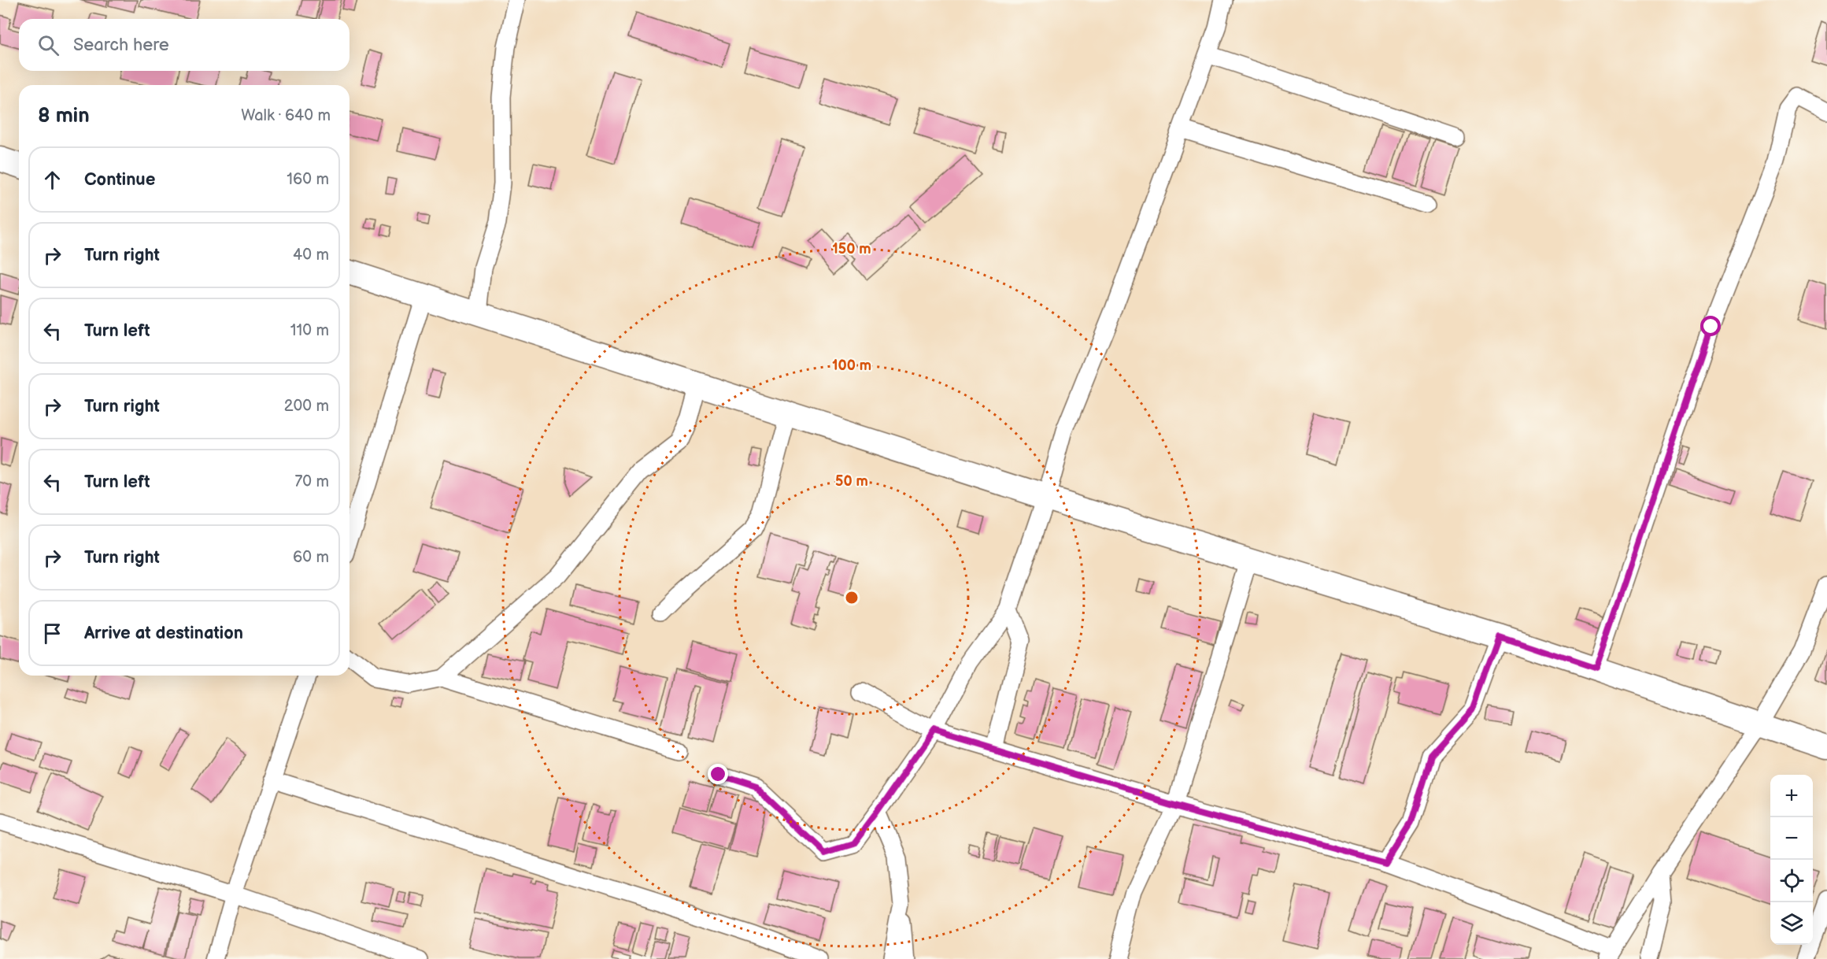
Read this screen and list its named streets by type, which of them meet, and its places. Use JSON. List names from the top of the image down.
{
  "page": {
    "search": "Search here",
    "heading": ["8 min", "Walk · 640 m"],
    "list": [
      ["Continue", "160 m"],
      ["Turn right", "40 m"],
      ["Turn left", "110 m"],
      ["Turn right", "200 m"],
      ["Turn left", "70 m"],
      ["Turn right", "60 m"],
      "Arrive at destination"
    ],
    "map_buttons": ["+", "−"]
  },
  "rings": ["150 m", "100 m", "50 m"]
}
